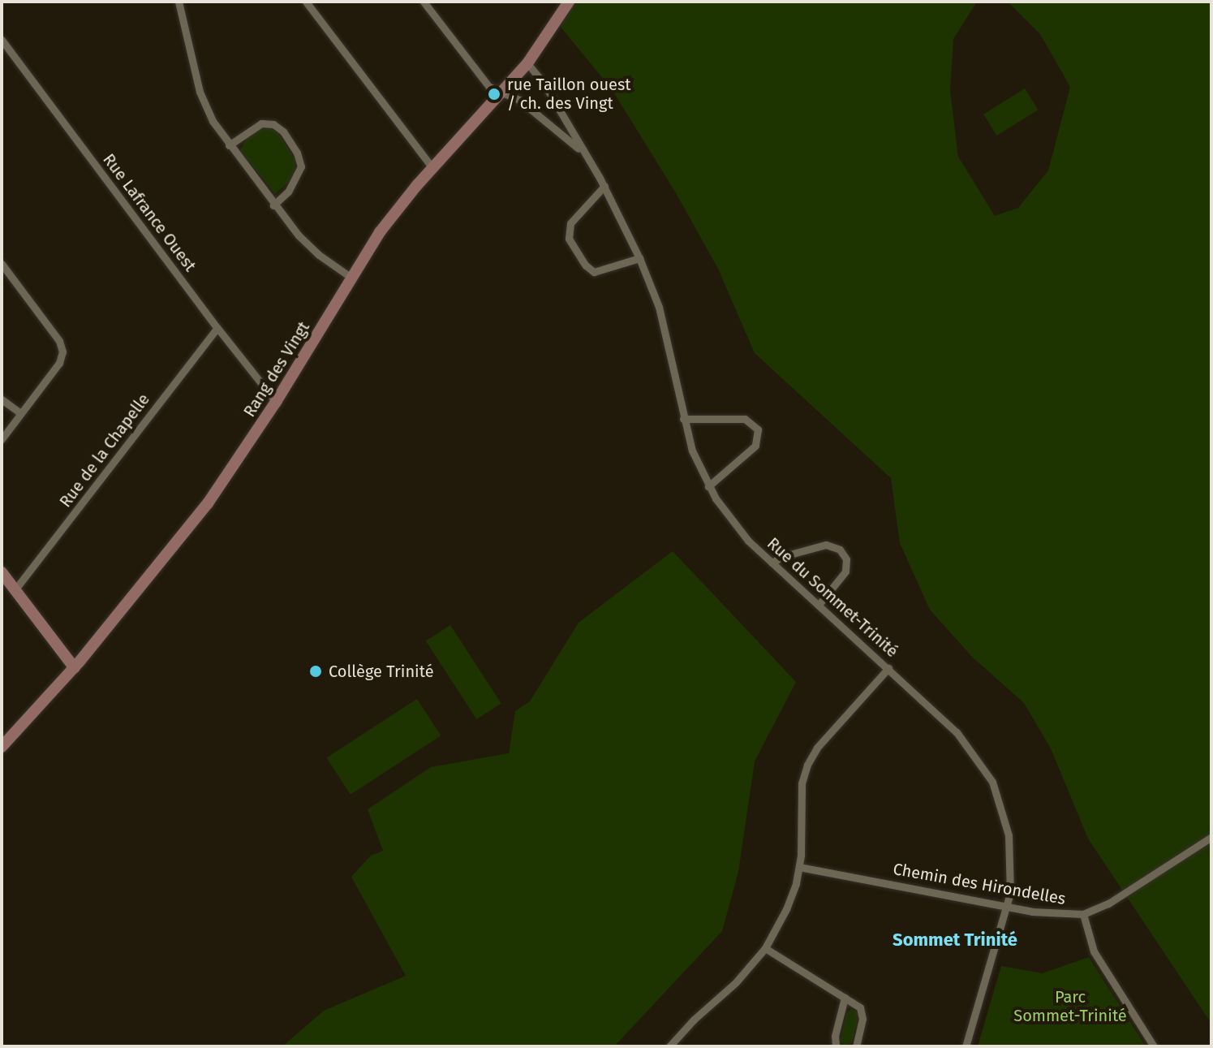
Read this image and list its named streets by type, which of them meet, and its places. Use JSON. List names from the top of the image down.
{
  "streets": {
    "street": [
      "Rue Lafrance Ouest",
      "Rang des Vingt",
      "Rue de la Chapelle",
      "Rue du Sommet-Trinité",
      "Chemin des Hirondelles"
    ]
  },
  "crossings": [
    ["Rue Lafrance Ouest", "Rang des Vingt"],
    ["Rue Lafrance Ouest", "Rue de la Chapelle"],
    ["Rang des Vingt", "Rue du Sommet-Trinité"],
    ["Rue du Sommet-Trinité", "Chemin des Hirondelles"]
  ],
  "districts": ["Sommet Trinité"],
  "parks": ["Parc Sommet-Trinité"],
  "places": ["rue Taillon ouest / ch. des Vingt", "Collège Trinité"]
}
